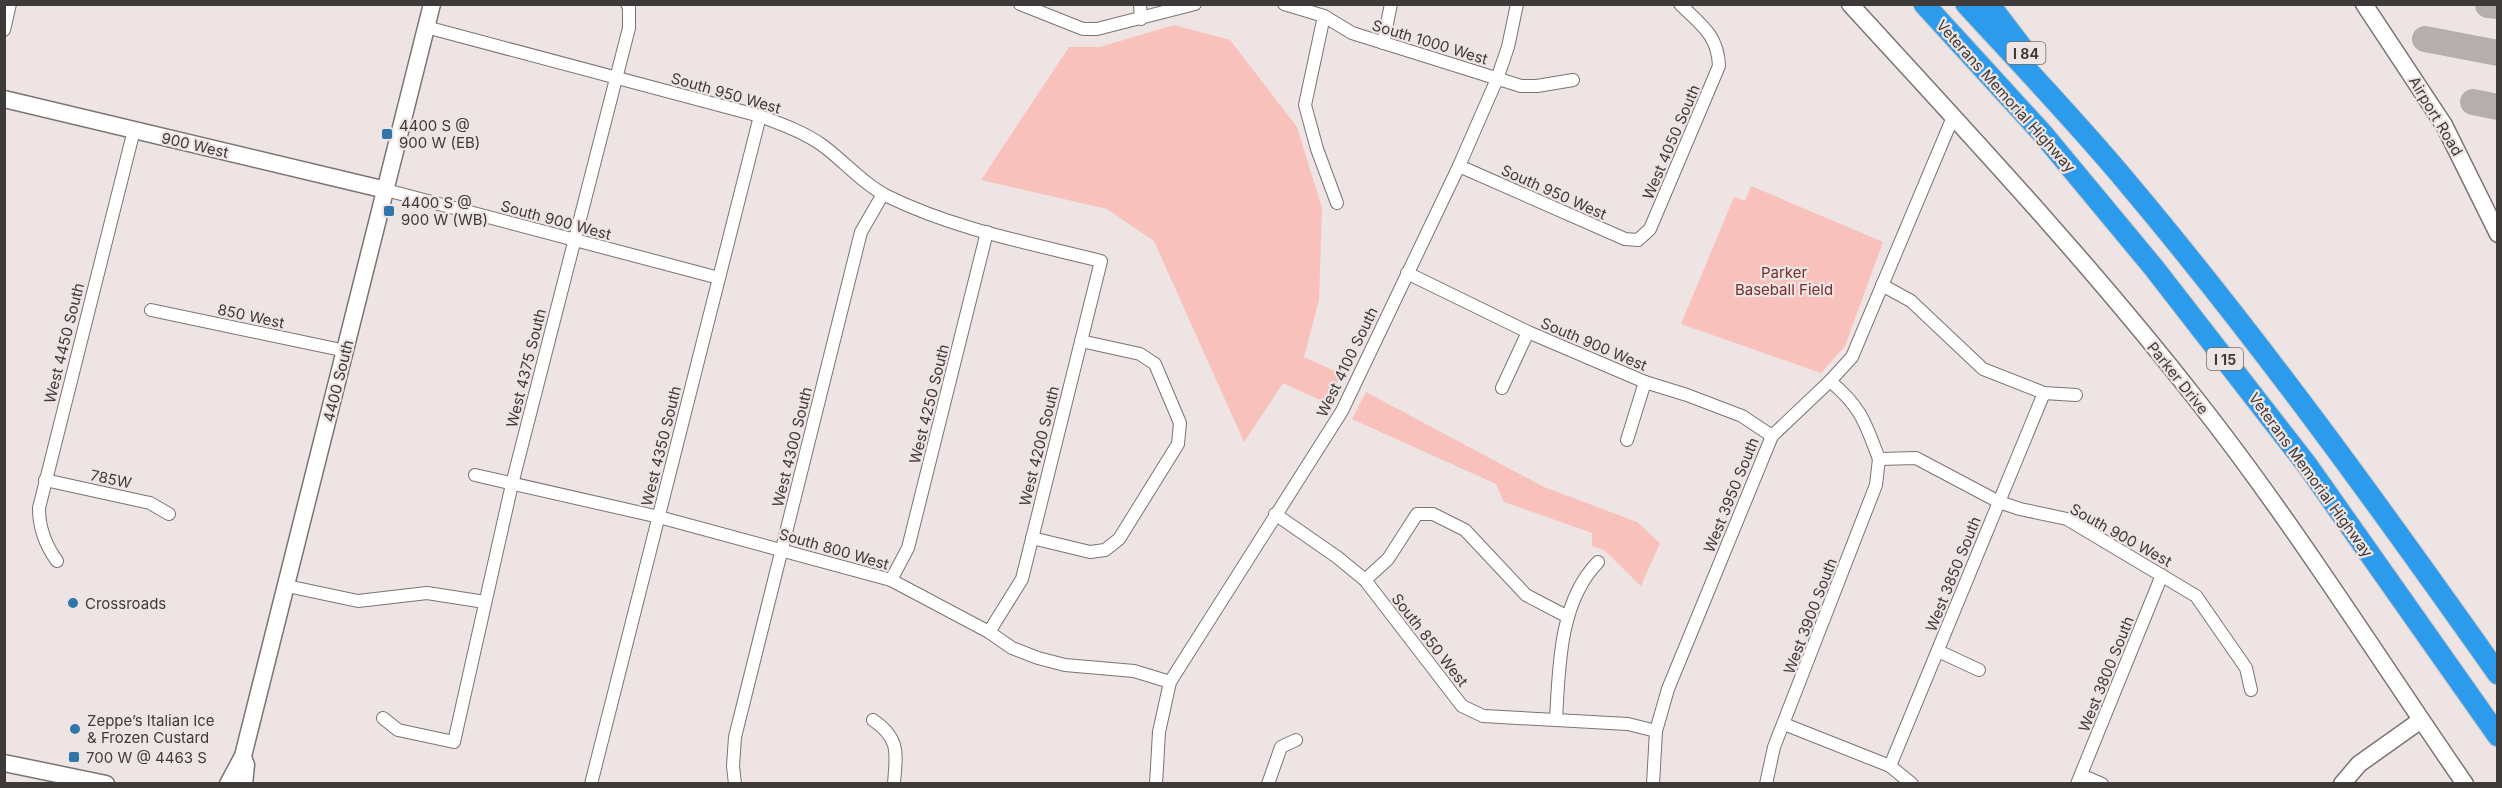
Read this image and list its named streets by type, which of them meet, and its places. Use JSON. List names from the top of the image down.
{
  "streets": {
    "highway": ["I 84", "Veterans Memorial Highway", "I 15"],
    "street": [
      "South 1000 West",
      "South 950 West",
      "Airport Road",
      "West 4050 South",
      "900 West",
      "South 900 West",
      "850 West",
      "West 4450 South",
      "West 4100 South",
      "West 4375 South",
      "Parker Drive",
      "4400 South",
      "West 4250 South",
      "West 4350 South",
      "West 4200 South",
      "West 4300 South",
      "785W",
      "West 3950 South",
      "South 800 West",
      "West 3850 South",
      "West 3900 South",
      "South 850 West",
      "West 3800 South"
    ]
  },
  "crossings": [
    ["South 1000 West", "West 4100 South"],
    ["I 84", "Veterans Memorial Highway"],
    ["South 950 West", "West 4050 South"],
    ["South 950 West", "West 4100 South"],
    ["South 950 West", "West 4375 South"],
    ["South 950 West", "4400 South"],
    ["South 950 West", "West 4250 South"],
    ["South 950 West", "West 4350 South"],
    ["South 950 West", "West 4200 South"],
    ["South 950 West", "West 4300 South"],
    ["900 West", "South 900 West"],
    ["900 West", "West 4450 South"],
    ["900 West", "4400 South"],
    ["South 900 West", "West 4100 South"],
    ["South 900 West", "West 4375 South"],
    ["South 900 West", "4400 South"],
    ["South 900 West", "West 4350 South"],
    ["South 900 West", "West 3950 South"],
    ["South 900 West", "West 3850 South"],
    ["South 900 West", "West 3900 South"],
    ["South 900 West", "West 3800 South"],
    ["850 West", "4400 South"],
    ["West 4450 South", "785W"],
    ["West 4100 South", "South 800 West"],
    ["West 4100 South", "South 850 West"],
    ["West 4375 South", "South 800 West"],
    ["Parker Drive", "West 3950 South"],
    ["West 4250 South", "South 800 West"],
    ["West 4350 South", "South 800 West"],
    ["West 4200 South", "South 800 West"],
    ["West 4300 South", "South 800 West"],
    ["West 3950 South", "South 850 West"]
  ],
  "parks": ["Parker Baseball Field"],
  "places": {
    "transit": ["4400 S @ 900 W (EB)", "4400 S @ 900 W (WB)", "700 W @ 4463 S"],
    "other": ["Crossroads", "Zeppe’s Italian Ice & Frozen Custard"]
  }
}
